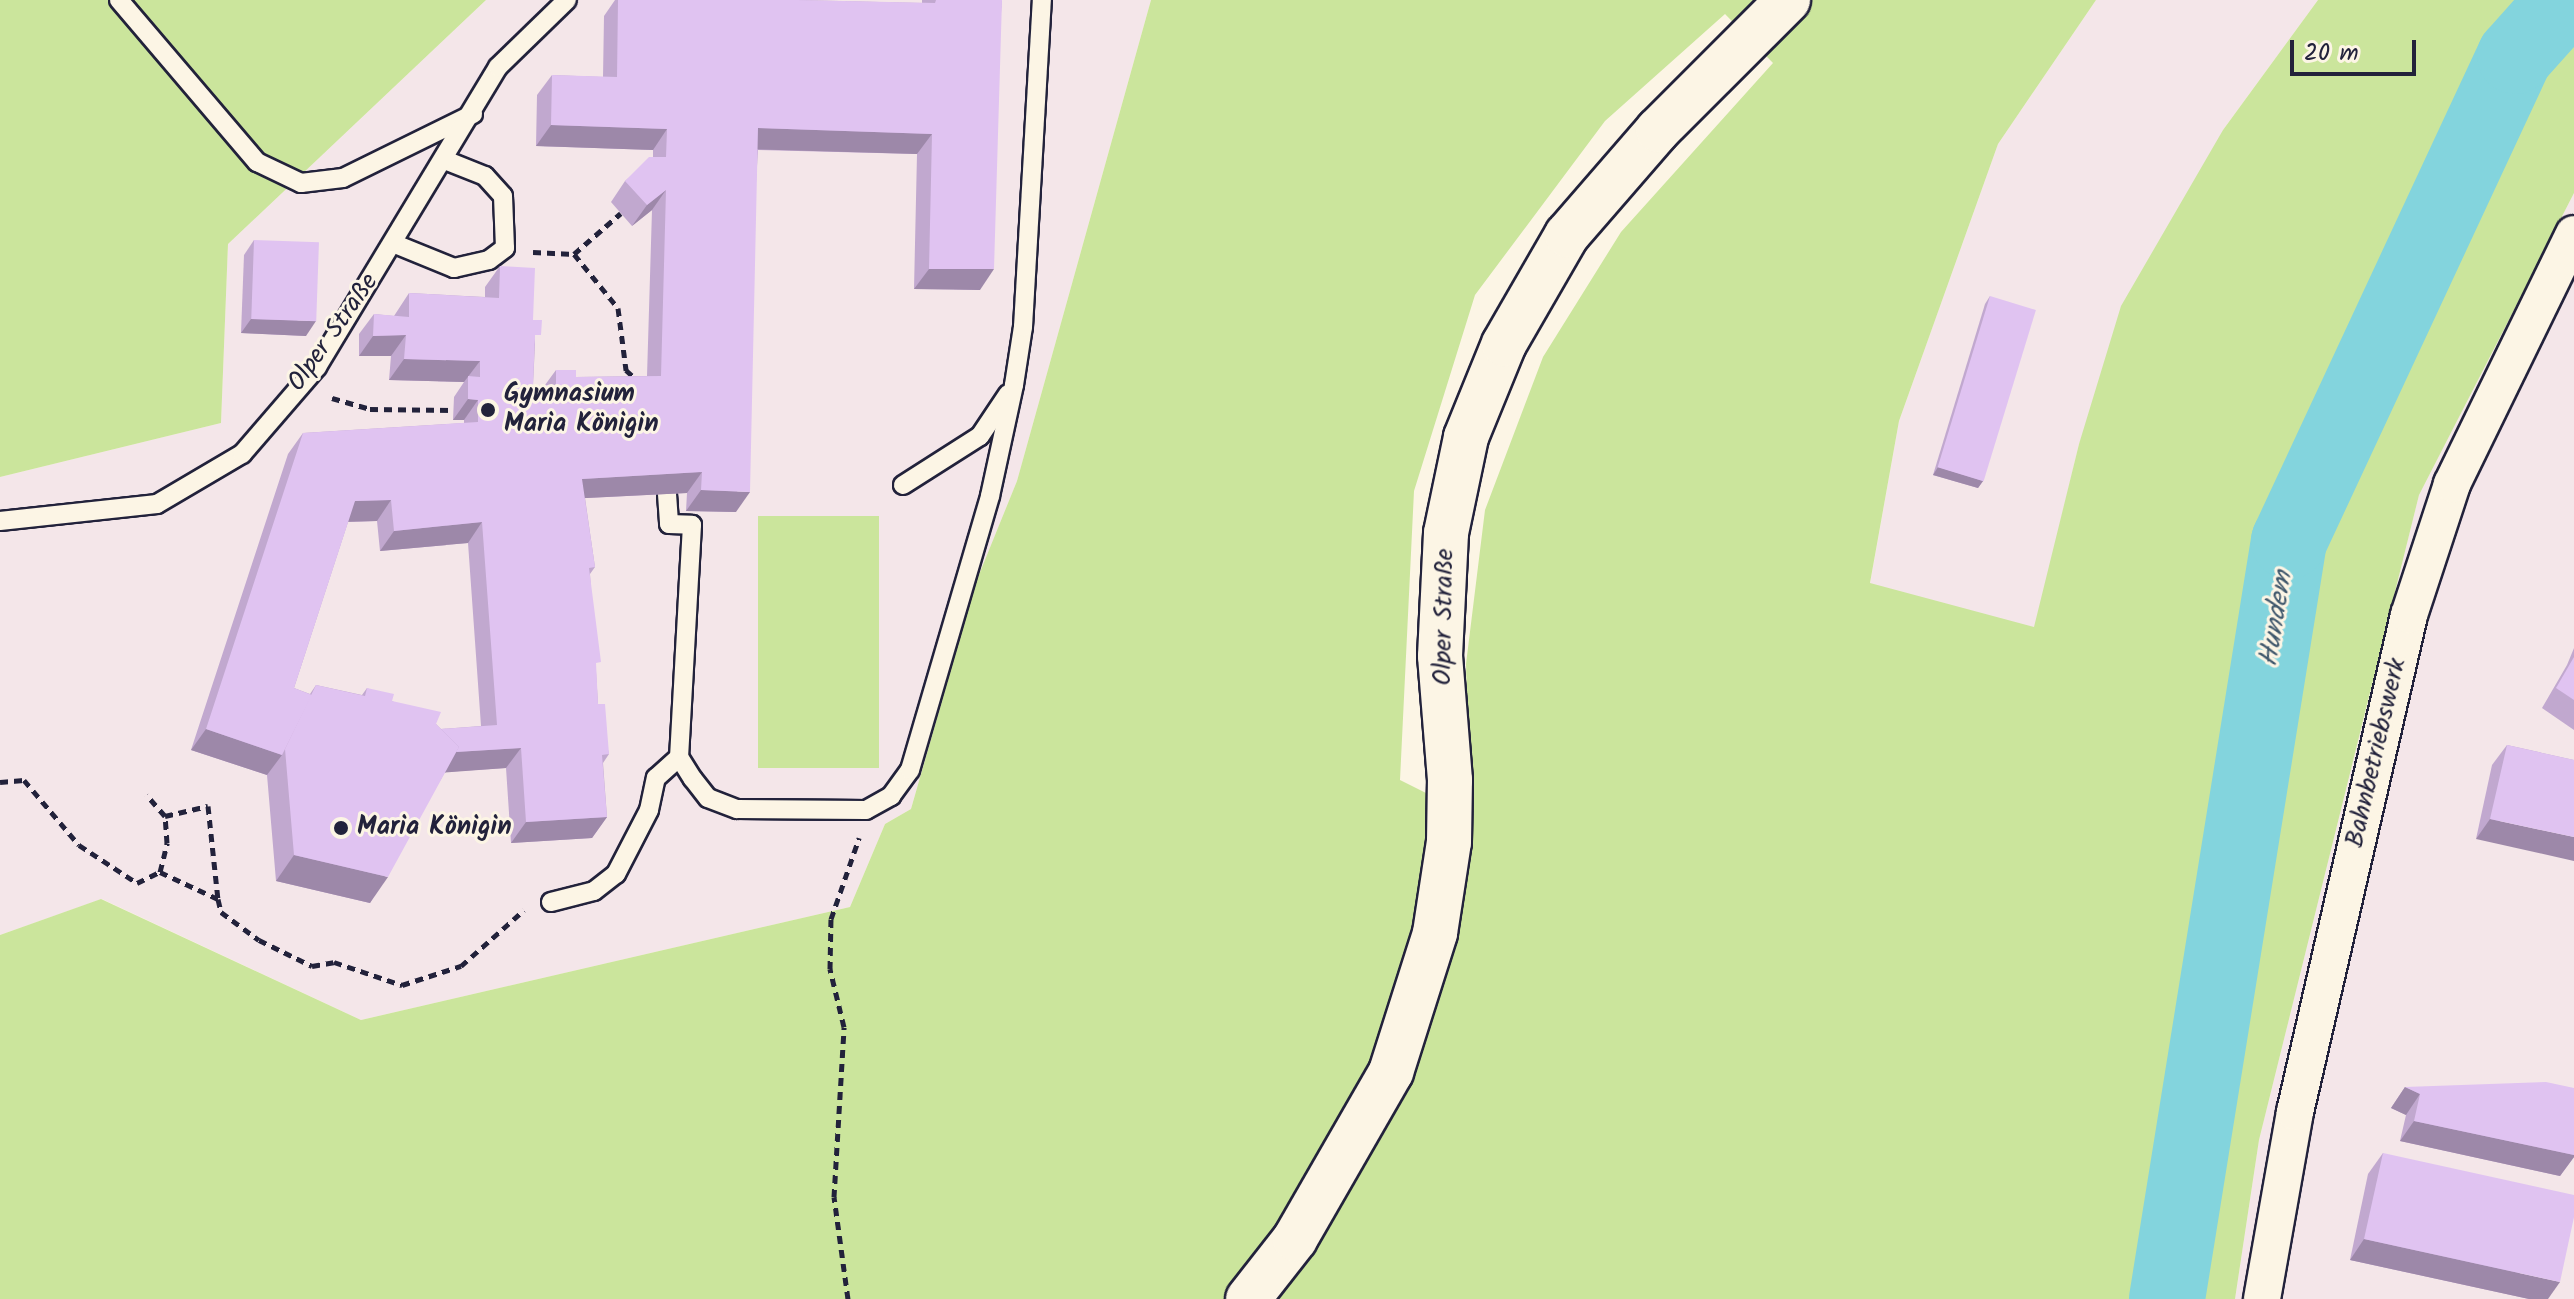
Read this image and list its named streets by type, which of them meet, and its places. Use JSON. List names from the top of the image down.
{
  "streets": {
    "main road": ["Olper Straße"],
    "street": ["Bahnbetriebswerk"]
  },
  "water": ["Hundem"],
  "places": ["Gymnasium Maria Königin", "Maria Königin"],
  "scale_bar": "20 m"
}
